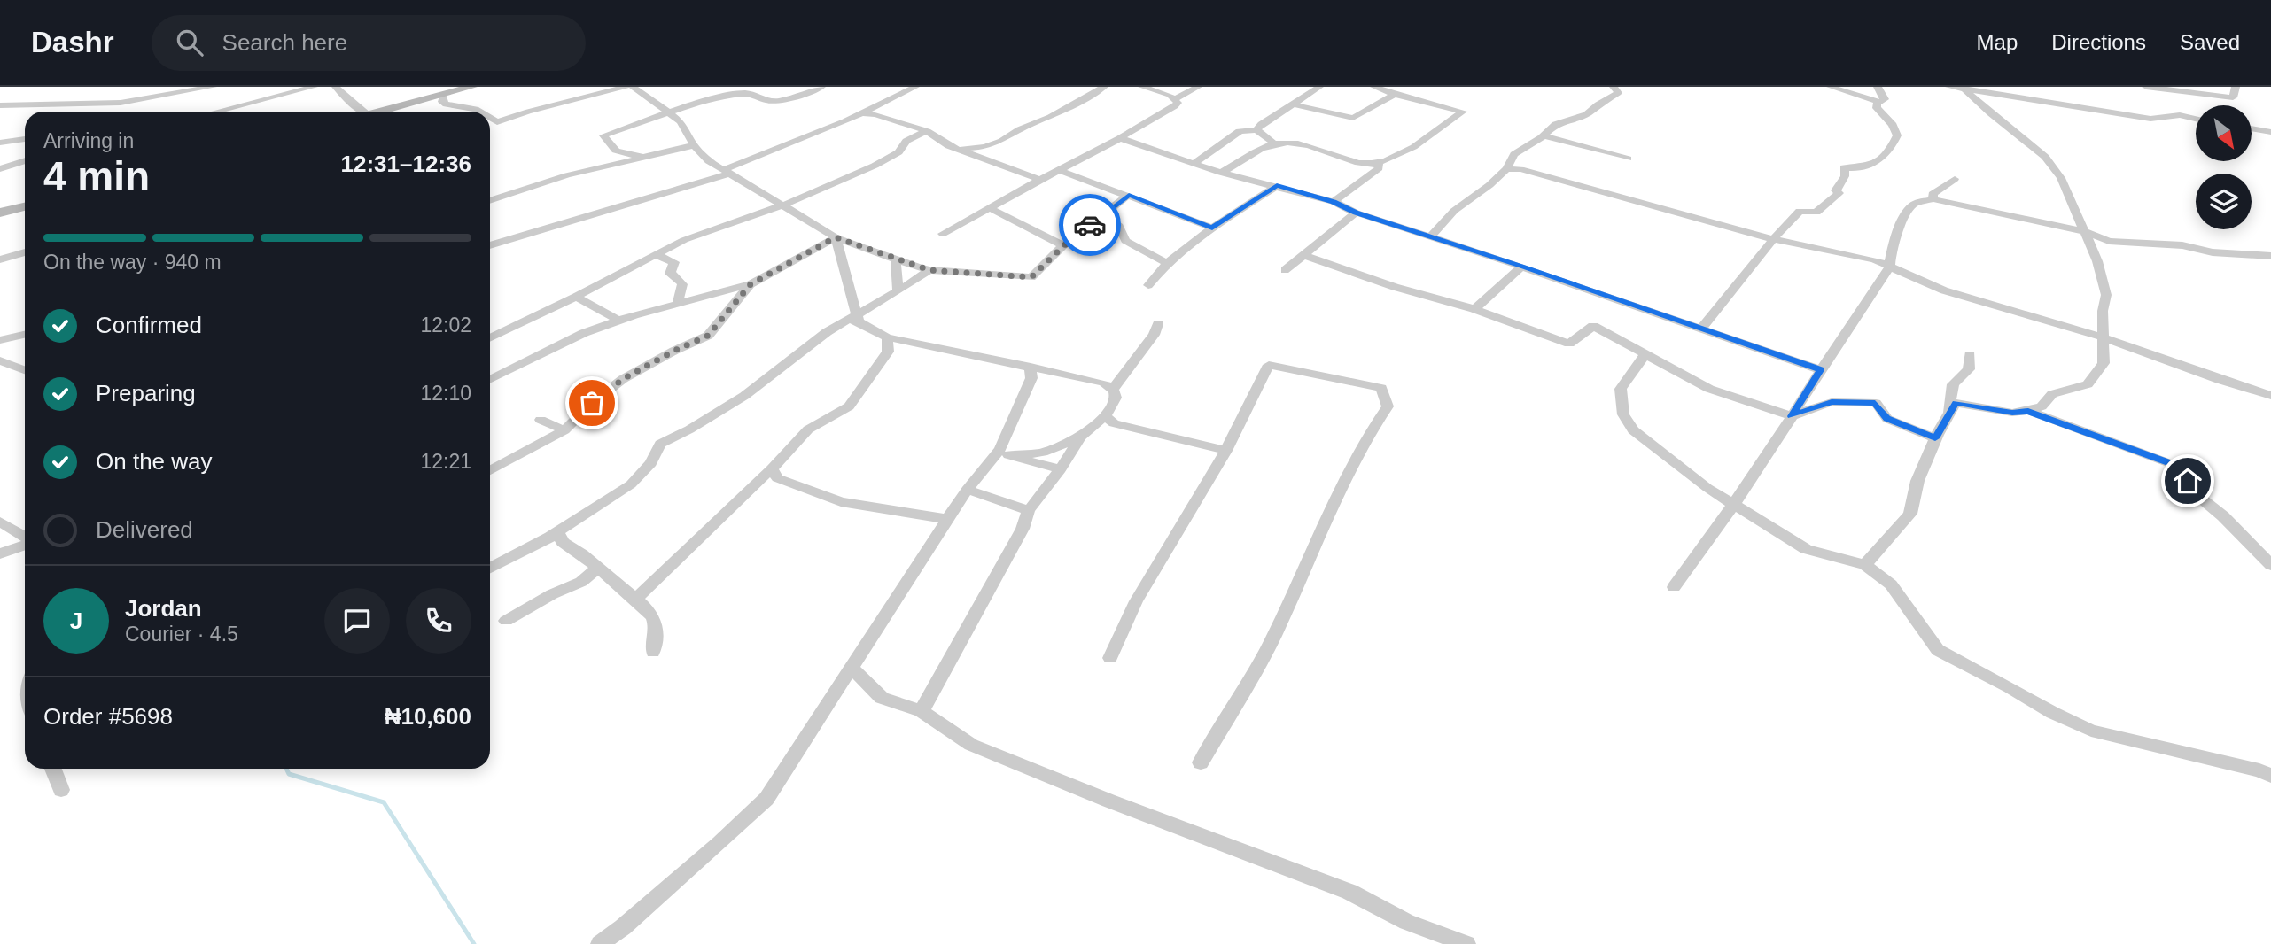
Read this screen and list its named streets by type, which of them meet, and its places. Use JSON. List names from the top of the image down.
{
  "north": "bottom right",
  "page": {
    "header": "Dashr",
    "search": "Search here",
    "nav": ["Map", "Directions", "Saved"],
    "heading": ["4 min", "Arriving in", "12:31–12:36"],
    "panel": [
      "Jordan",
      "Courier · 4.5",
      "Order #5698",
      "₦10,600"
    ],
    "bar": "On the way · 940 m",
    "list": [
      ["Confirmed", "12:02"],
      ["Preparing", "12:10"],
      ["On the way", "12:21"],
      "Delivered"
    ],
    "round": "J"
  }
}
